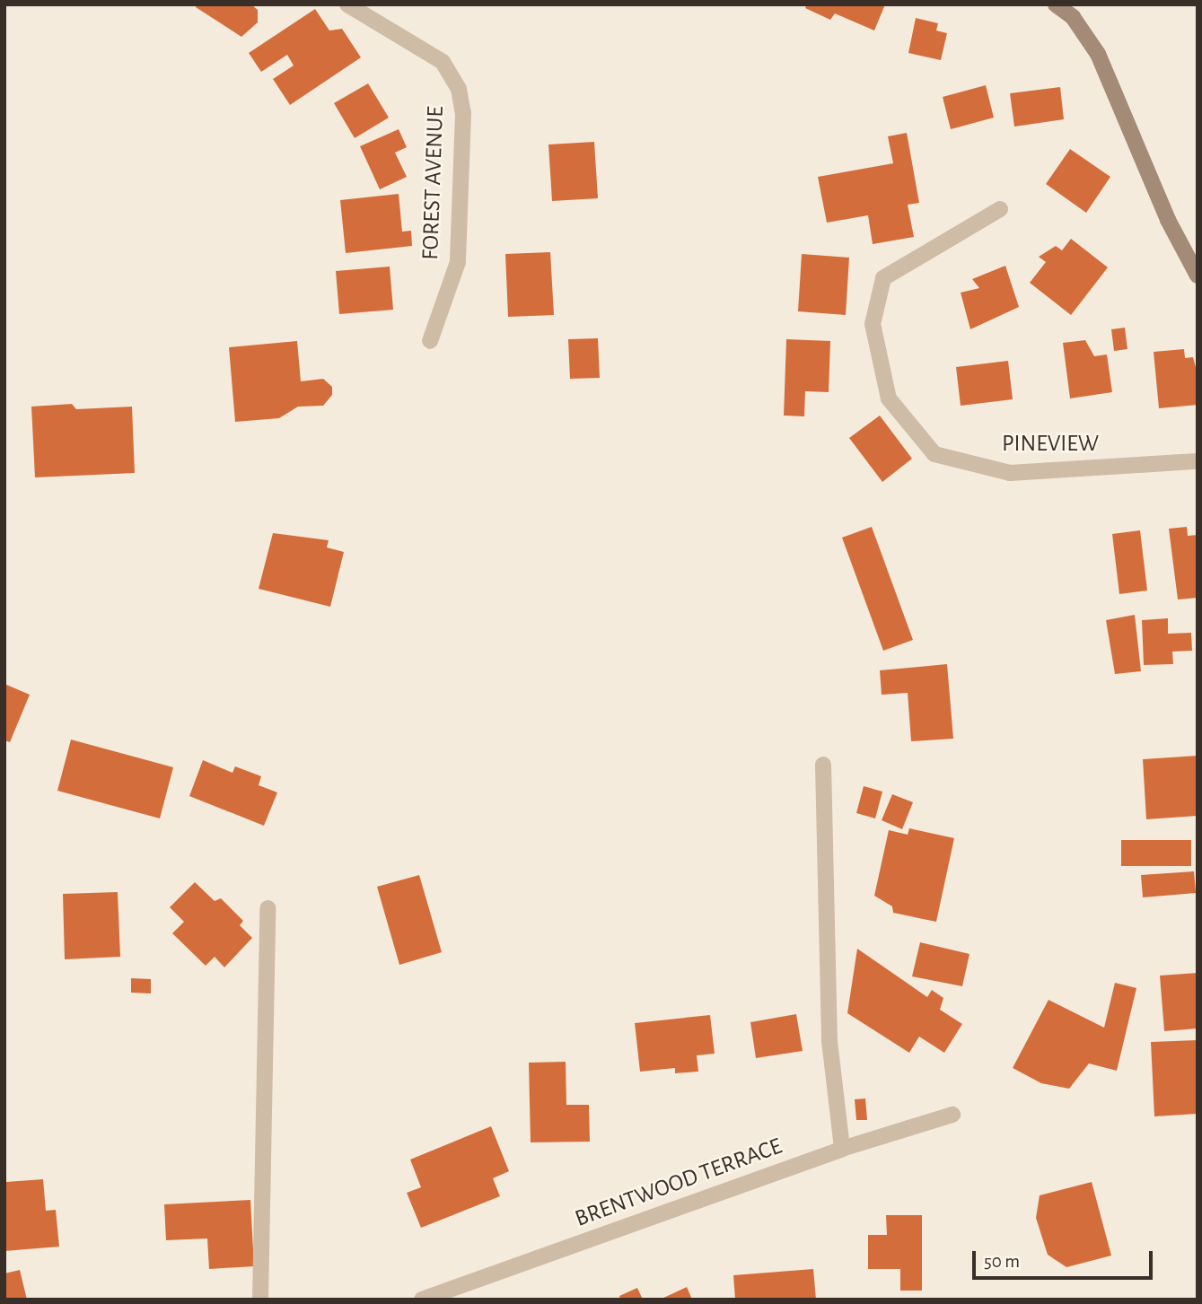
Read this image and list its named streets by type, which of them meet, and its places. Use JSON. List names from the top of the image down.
{
  "streets": {
    "street": ["FOREST AVENUE", "PINEVIEW", "BRENTWOOD TERRACE"]
  },
  "scale_bar": "50 m"
}
